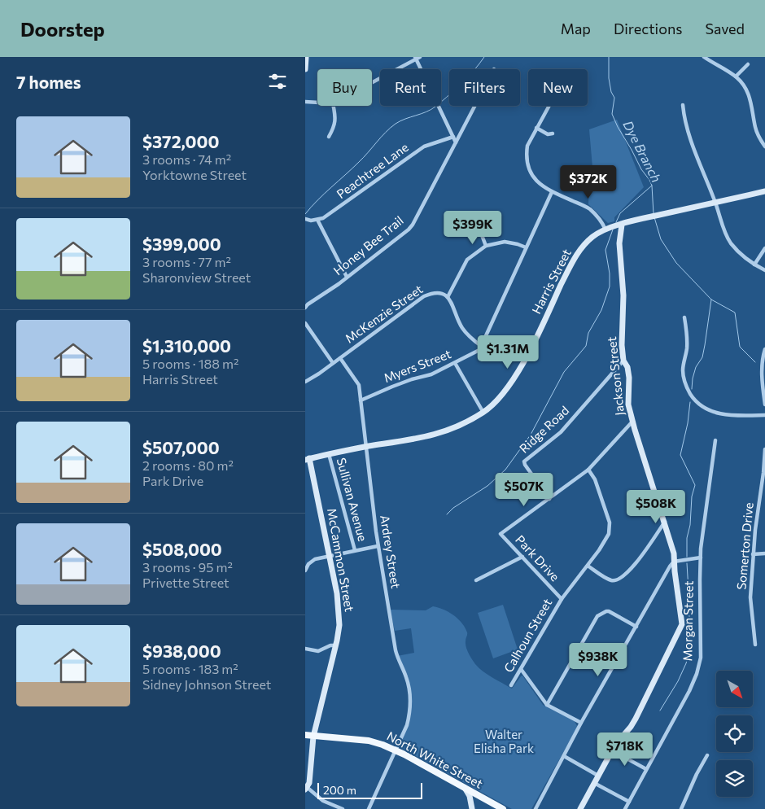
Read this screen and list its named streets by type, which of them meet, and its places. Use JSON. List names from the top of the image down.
{
  "streets": {
    "main road": ["North White Street"],
    "street": [
      "Peachtree Lane",
      "Honey Bee Trail",
      "Harris Street",
      "McKenzie Street",
      "Myers Street",
      "Jackson Street",
      "Ridge Road",
      "Sullivan Avenue",
      "Somerton Drive",
      "Ardrey Street",
      "Park Drive",
      "McCammon Street",
      "Morgan Street",
      "Calhoun Street"
    ]
  },
  "crossings": [
    ["Harris Street", "Jackson Street"],
    ["Harris Street", "Sullivan Avenue"],
    ["Harris Street", "Ardrey Street"],
    ["Harris Street", "McCammon Street"],
    ["McKenzie Street", "Ardrey Street"],
    ["Myers Street", "Ardrey Street"],
    ["Jackson Street", "Ridge Road"],
    ["Jackson Street", "Park Drive"],
    ["Ridge Road", "Park Drive"],
    ["Ardrey Street", "North White Street"],
    ["Park Drive", "Calhoun Street"],
    ["McCammon Street", "North White Street"]
  ],
  "water": ["Dye Branch"],
  "parks": ["Walter Elisha Park"],
  "scale_bar": "200 m",
  "north": "bottom right",
  "page": {
    "header": "Doorstep",
    "nav": ["Map", "Directions", "Saved"],
    "heading": "7 homes",
    "chip": [
      "Buy",
      "Rent",
      "Filters",
      "New"
    ],
    "list": [
      {
        "name": "$372,000",
        "note": "3 rooms · 74 m² · Yorktowne Street"
      },
      {
        "name": "$399,000",
        "note": "3 rooms · 77 m² · Sharonview Street"
      },
      {
        "name": "$1,310,000",
        "note": "5 rooms · 188 m² · Harris Street"
      },
      {
        "name": "$507,000",
        "note": "2 rooms · 80 m² · Park Drive"
      },
      {
        "name": "$508,000",
        "note": "3 rooms · 95 m² · Privette Street"
      },
      {
        "name": "$938,000",
        "note": "5 rooms · 183 m² · Sidney Johnson Street"
      }
    ],
    "price": [
      "$372K",
      "$399K",
      "$1.31M",
      "$507K",
      "$508K",
      "$938K",
      "$718K"
    ],
    "scale": "200 m"
  }
}
